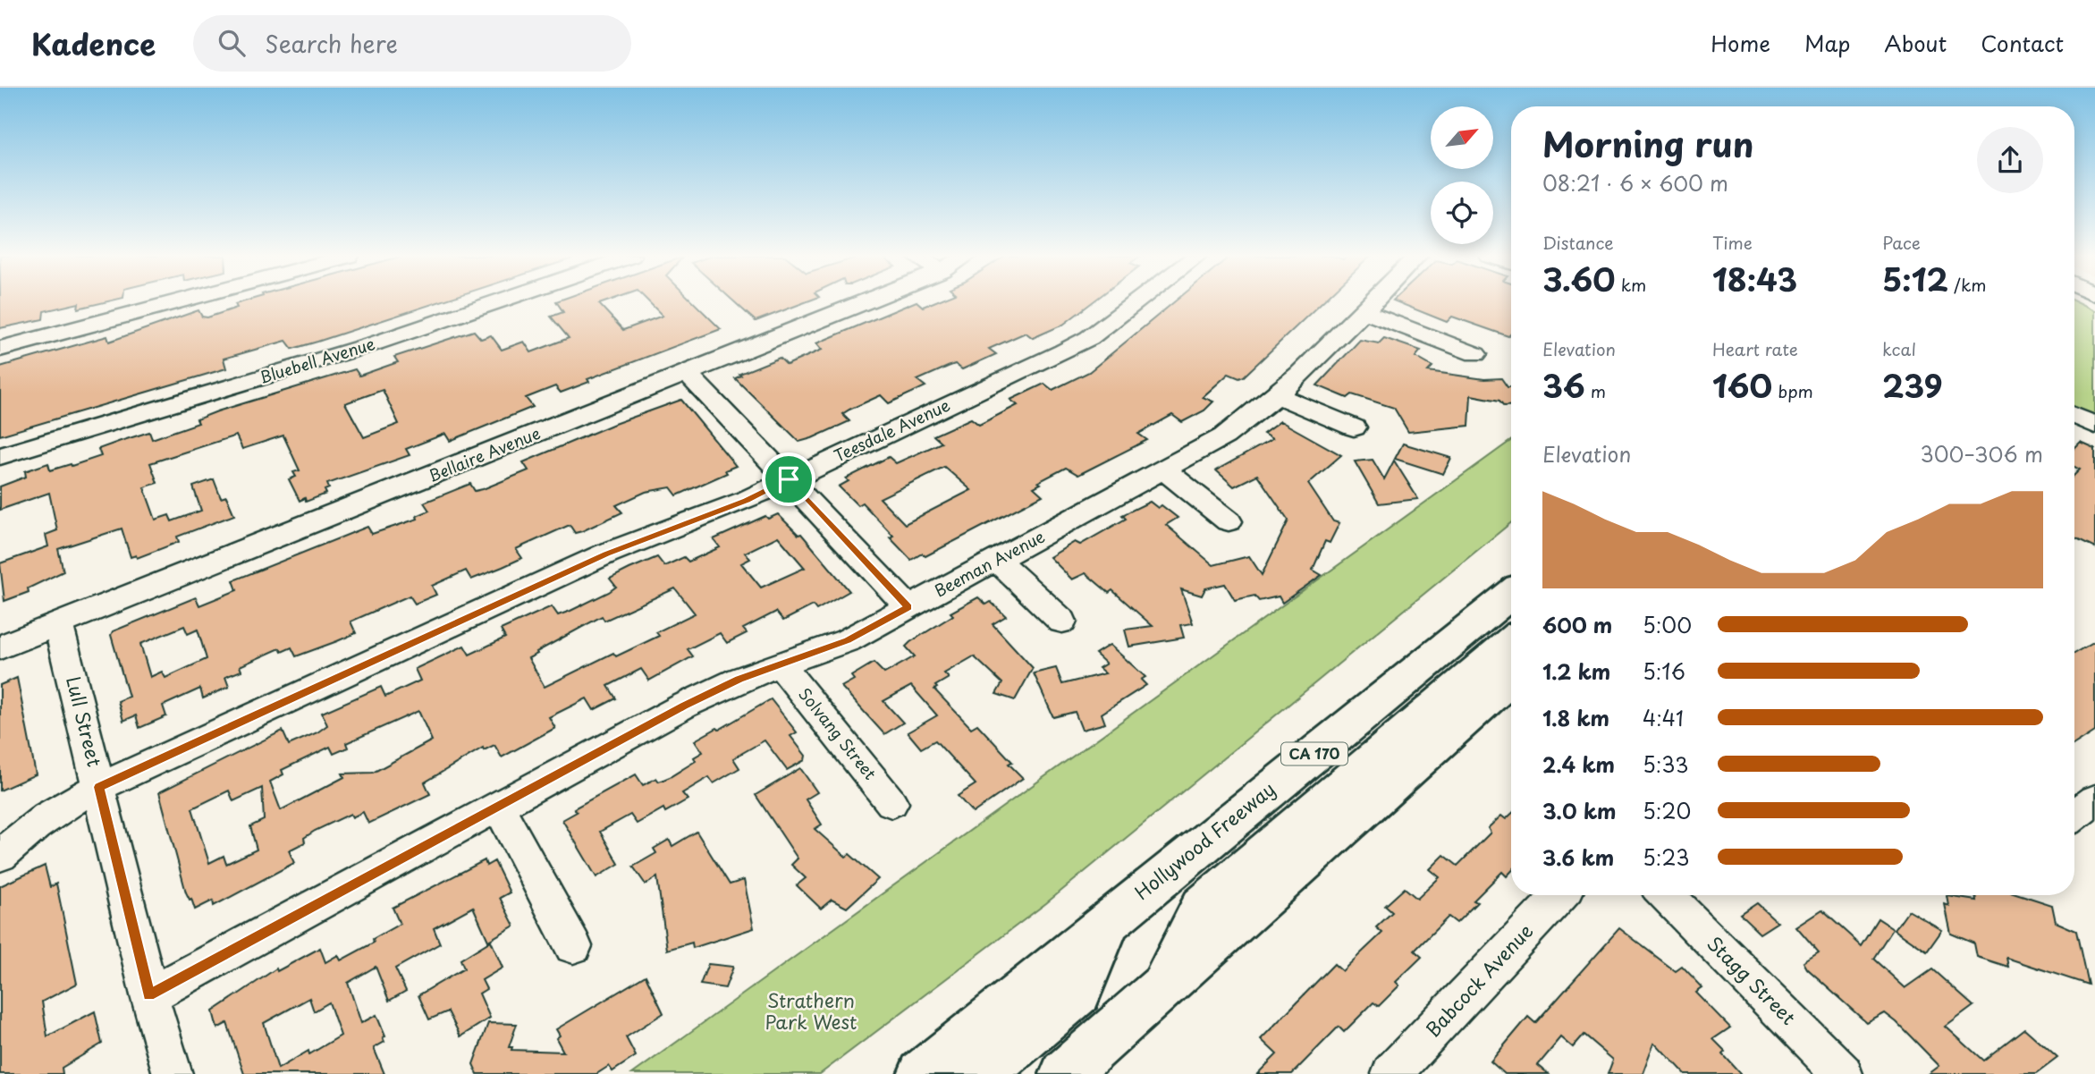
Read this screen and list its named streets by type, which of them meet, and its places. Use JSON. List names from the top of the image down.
{
  "streets": {
    "highway": ["CA 170", "Hollywood Freeway"],
    "street": [
      "Bluebell Avenue",
      "Teesdale Avenue",
      "Bellaire Avenue",
      "Beeman Avenue",
      "Lull Street",
      "Solvang Street",
      "Babcock Avenue",
      "Stagg Street"
    ]
  },
  "crossings": [
    ["Teesdale Avenue", "Lull Street"],
    ["Bellaire Avenue", "Lull Street"],
    ["Beeman Avenue", "Lull Street"],
    ["Beeman Avenue", "Solvang Street"]
  ],
  "parks": ["Strathern Park West"],
  "north": "top right",
  "page": {
    "header": "Kadence",
    "search": "Search here",
    "nav": [
      "Home",
      "Map",
      "About",
      "Contact"
    ],
    "heading": ["Morning run", "08:21 · 6 × 600 m"],
    "stats": [
      ["Distance", "3.60 km"],
      ["Time", "18:43"],
      ["Pace", "5:12 /km"],
      ["Elevation", "36 m"],
      ["Heart rate", "160 bpm"],
      ["kcal", "239"]
    ],
    "chart": ["Elevation", "300–306 m"],
    "list": [
      {
        "name": "600 m",
        "note": "5:00"
      },
      {
        "name": "1.2 km",
        "note": "5:16"
      },
      {
        "name": "1.8 km",
        "note": "4:41"
      },
      {
        "name": "2.4 km",
        "note": "5:33"
      },
      {
        "name": "3.0 km",
        "note": "5:20"
      },
      {
        "name": "3.6 km",
        "note": "5:23"
      }
    ]
  }
}
